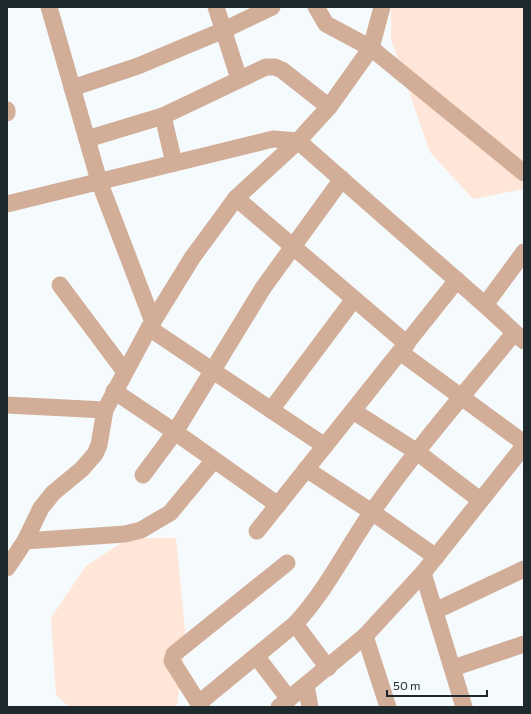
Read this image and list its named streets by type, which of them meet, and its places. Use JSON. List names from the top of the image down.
{
  "scale_bar": "50 m"
}
